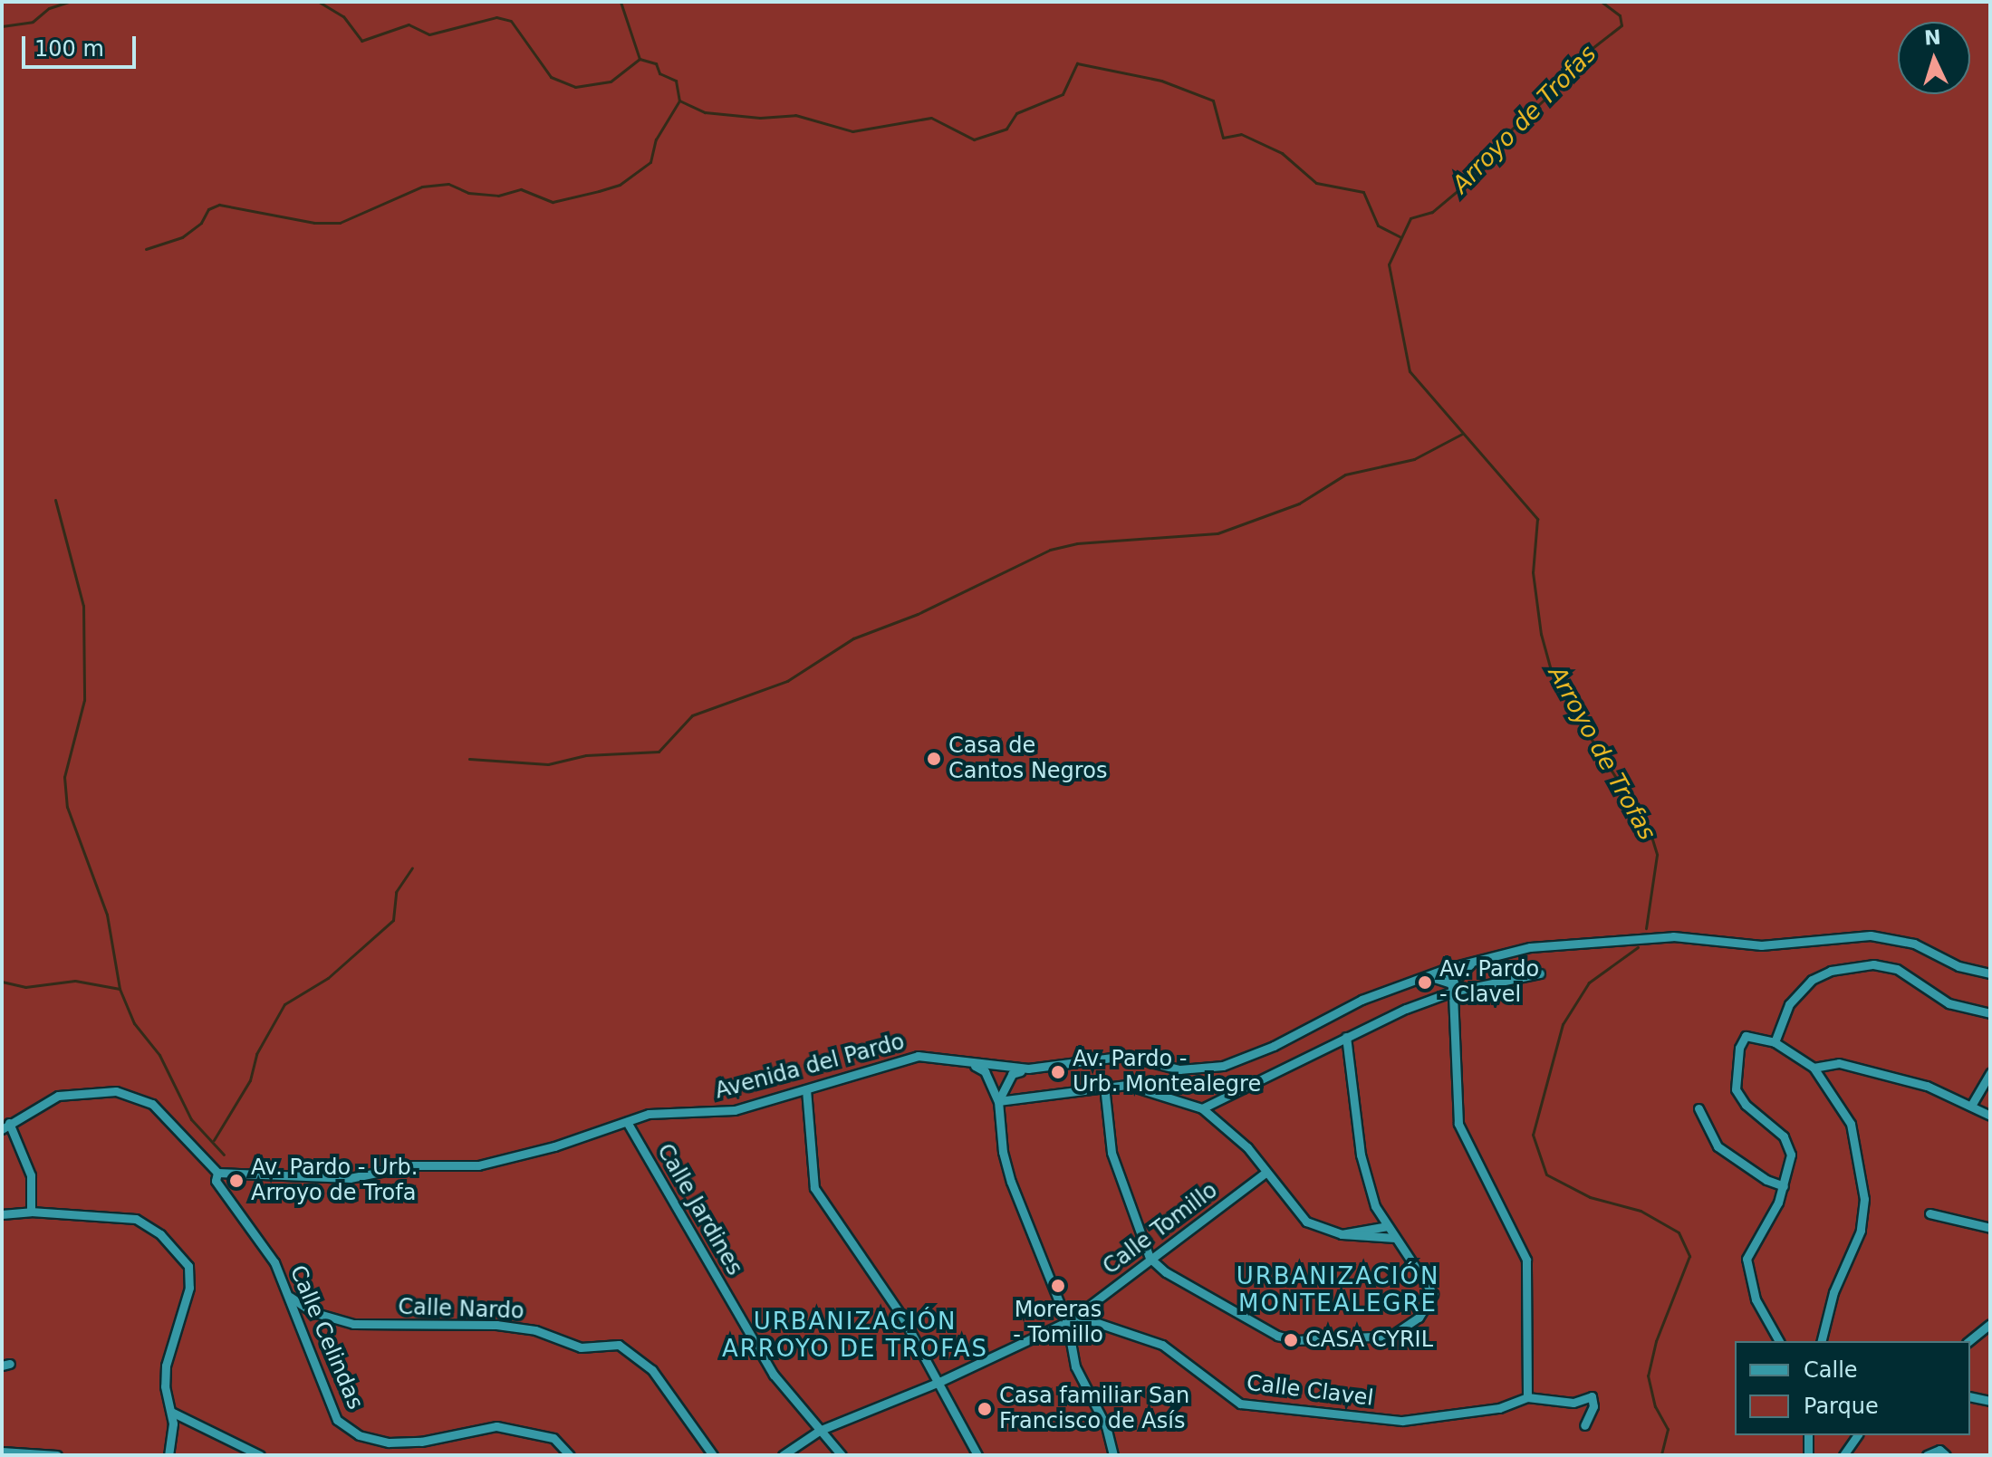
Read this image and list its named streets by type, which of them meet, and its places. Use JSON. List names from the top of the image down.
{
  "streets": {
    "street": [
      "Avenida del Pardo",
      "Calle Jardines",
      "Calle Tomillo",
      "Calle Nardo",
      "Calle Celindas",
      "Calle Clavel"
    ]
  },
  "crossings": [
    ["Avenida del Pardo", "Calle Jardines"],
    ["Avenida del Pardo", "Calle Celindas"],
    ["Calle Tomillo", "Calle Clavel"],
    ["Calle Nardo", "Calle Celindas"]
  ],
  "districts": ["URBANIZACIÓN MONTEALEGRE", "URBANIZACIÓN ARROYO DE TROFAS"],
  "water": ["Arroyo de Trofas"],
  "places": [
    "Casa de Cantos Negros",
    "Av. Pardo - Clavel",
    "Av. Pardo - Urb. Montealegre",
    "Av. Pardo - Urb. Arroyo de Trofa",
    "Moreras - Tomillo",
    "CASA CYRIL",
    "Casa familiar San Francisco de Asís"
  ],
  "legend": ["Calle", "Parque"],
  "scale_bar": "100 m",
  "north": "top"
}
